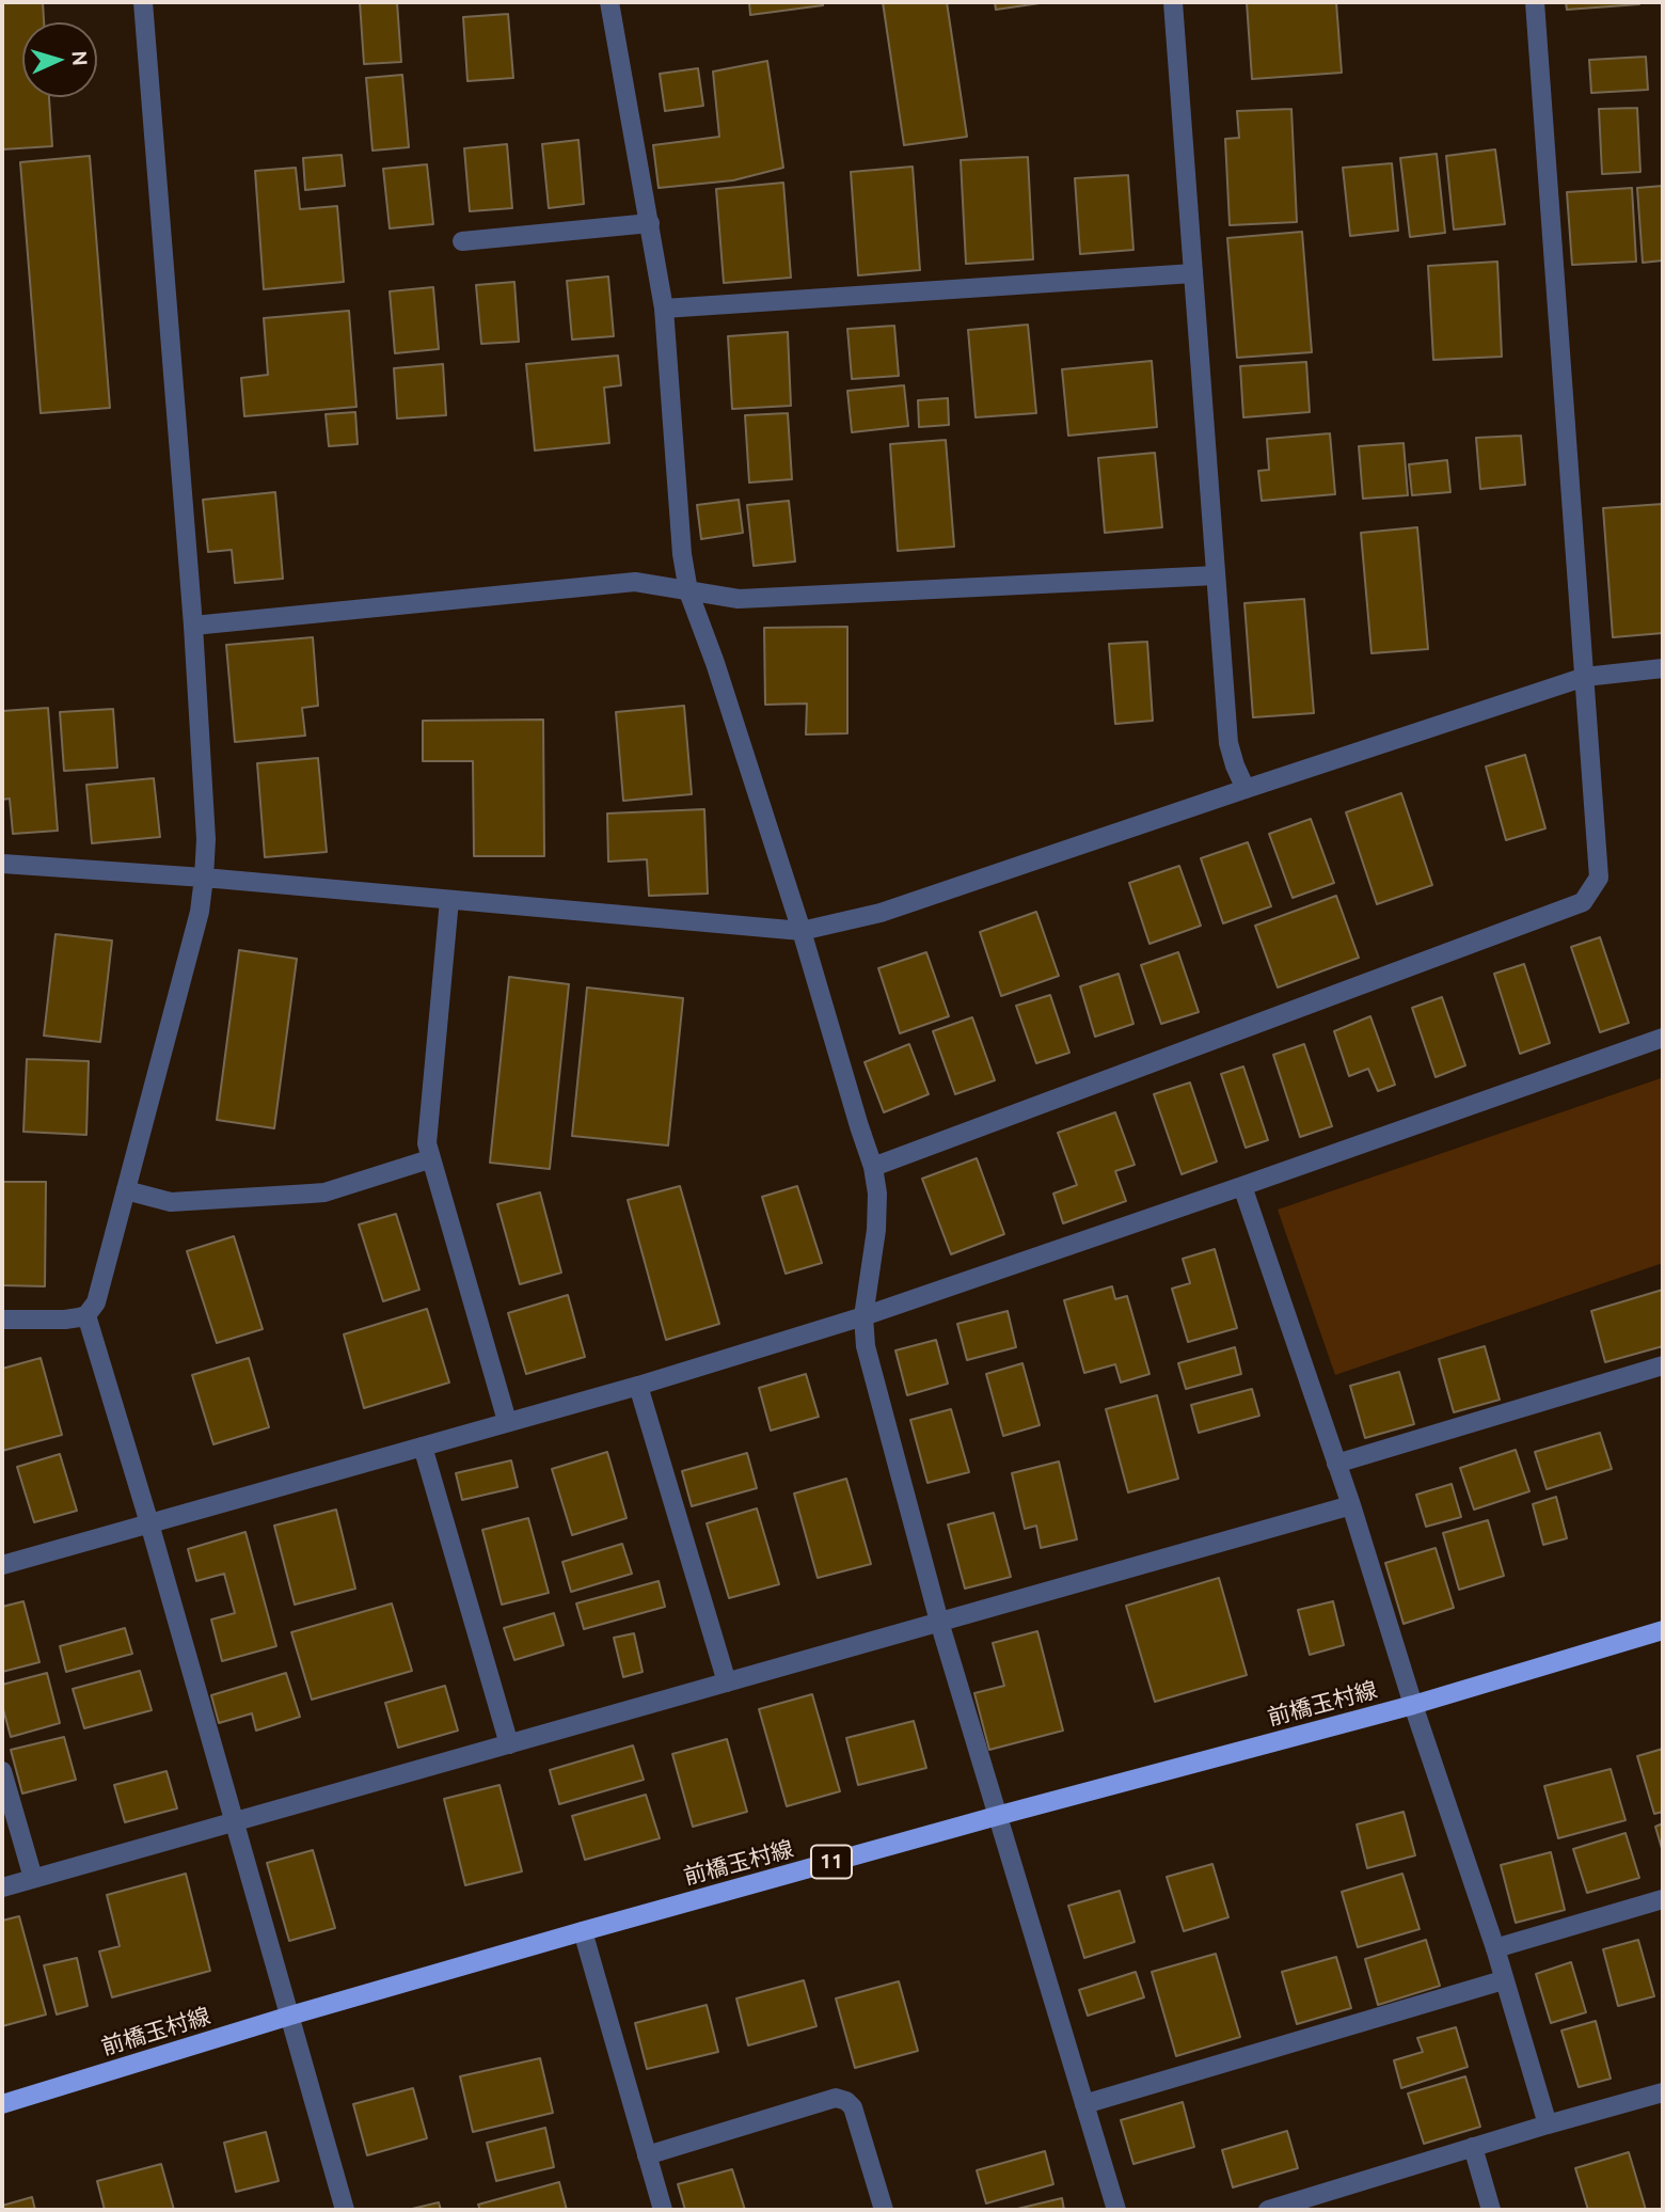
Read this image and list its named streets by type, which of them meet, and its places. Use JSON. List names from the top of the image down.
{
  "streets": {
    "main road": ["前橋玉村線", "11"]
  },
  "north": "right"
}
